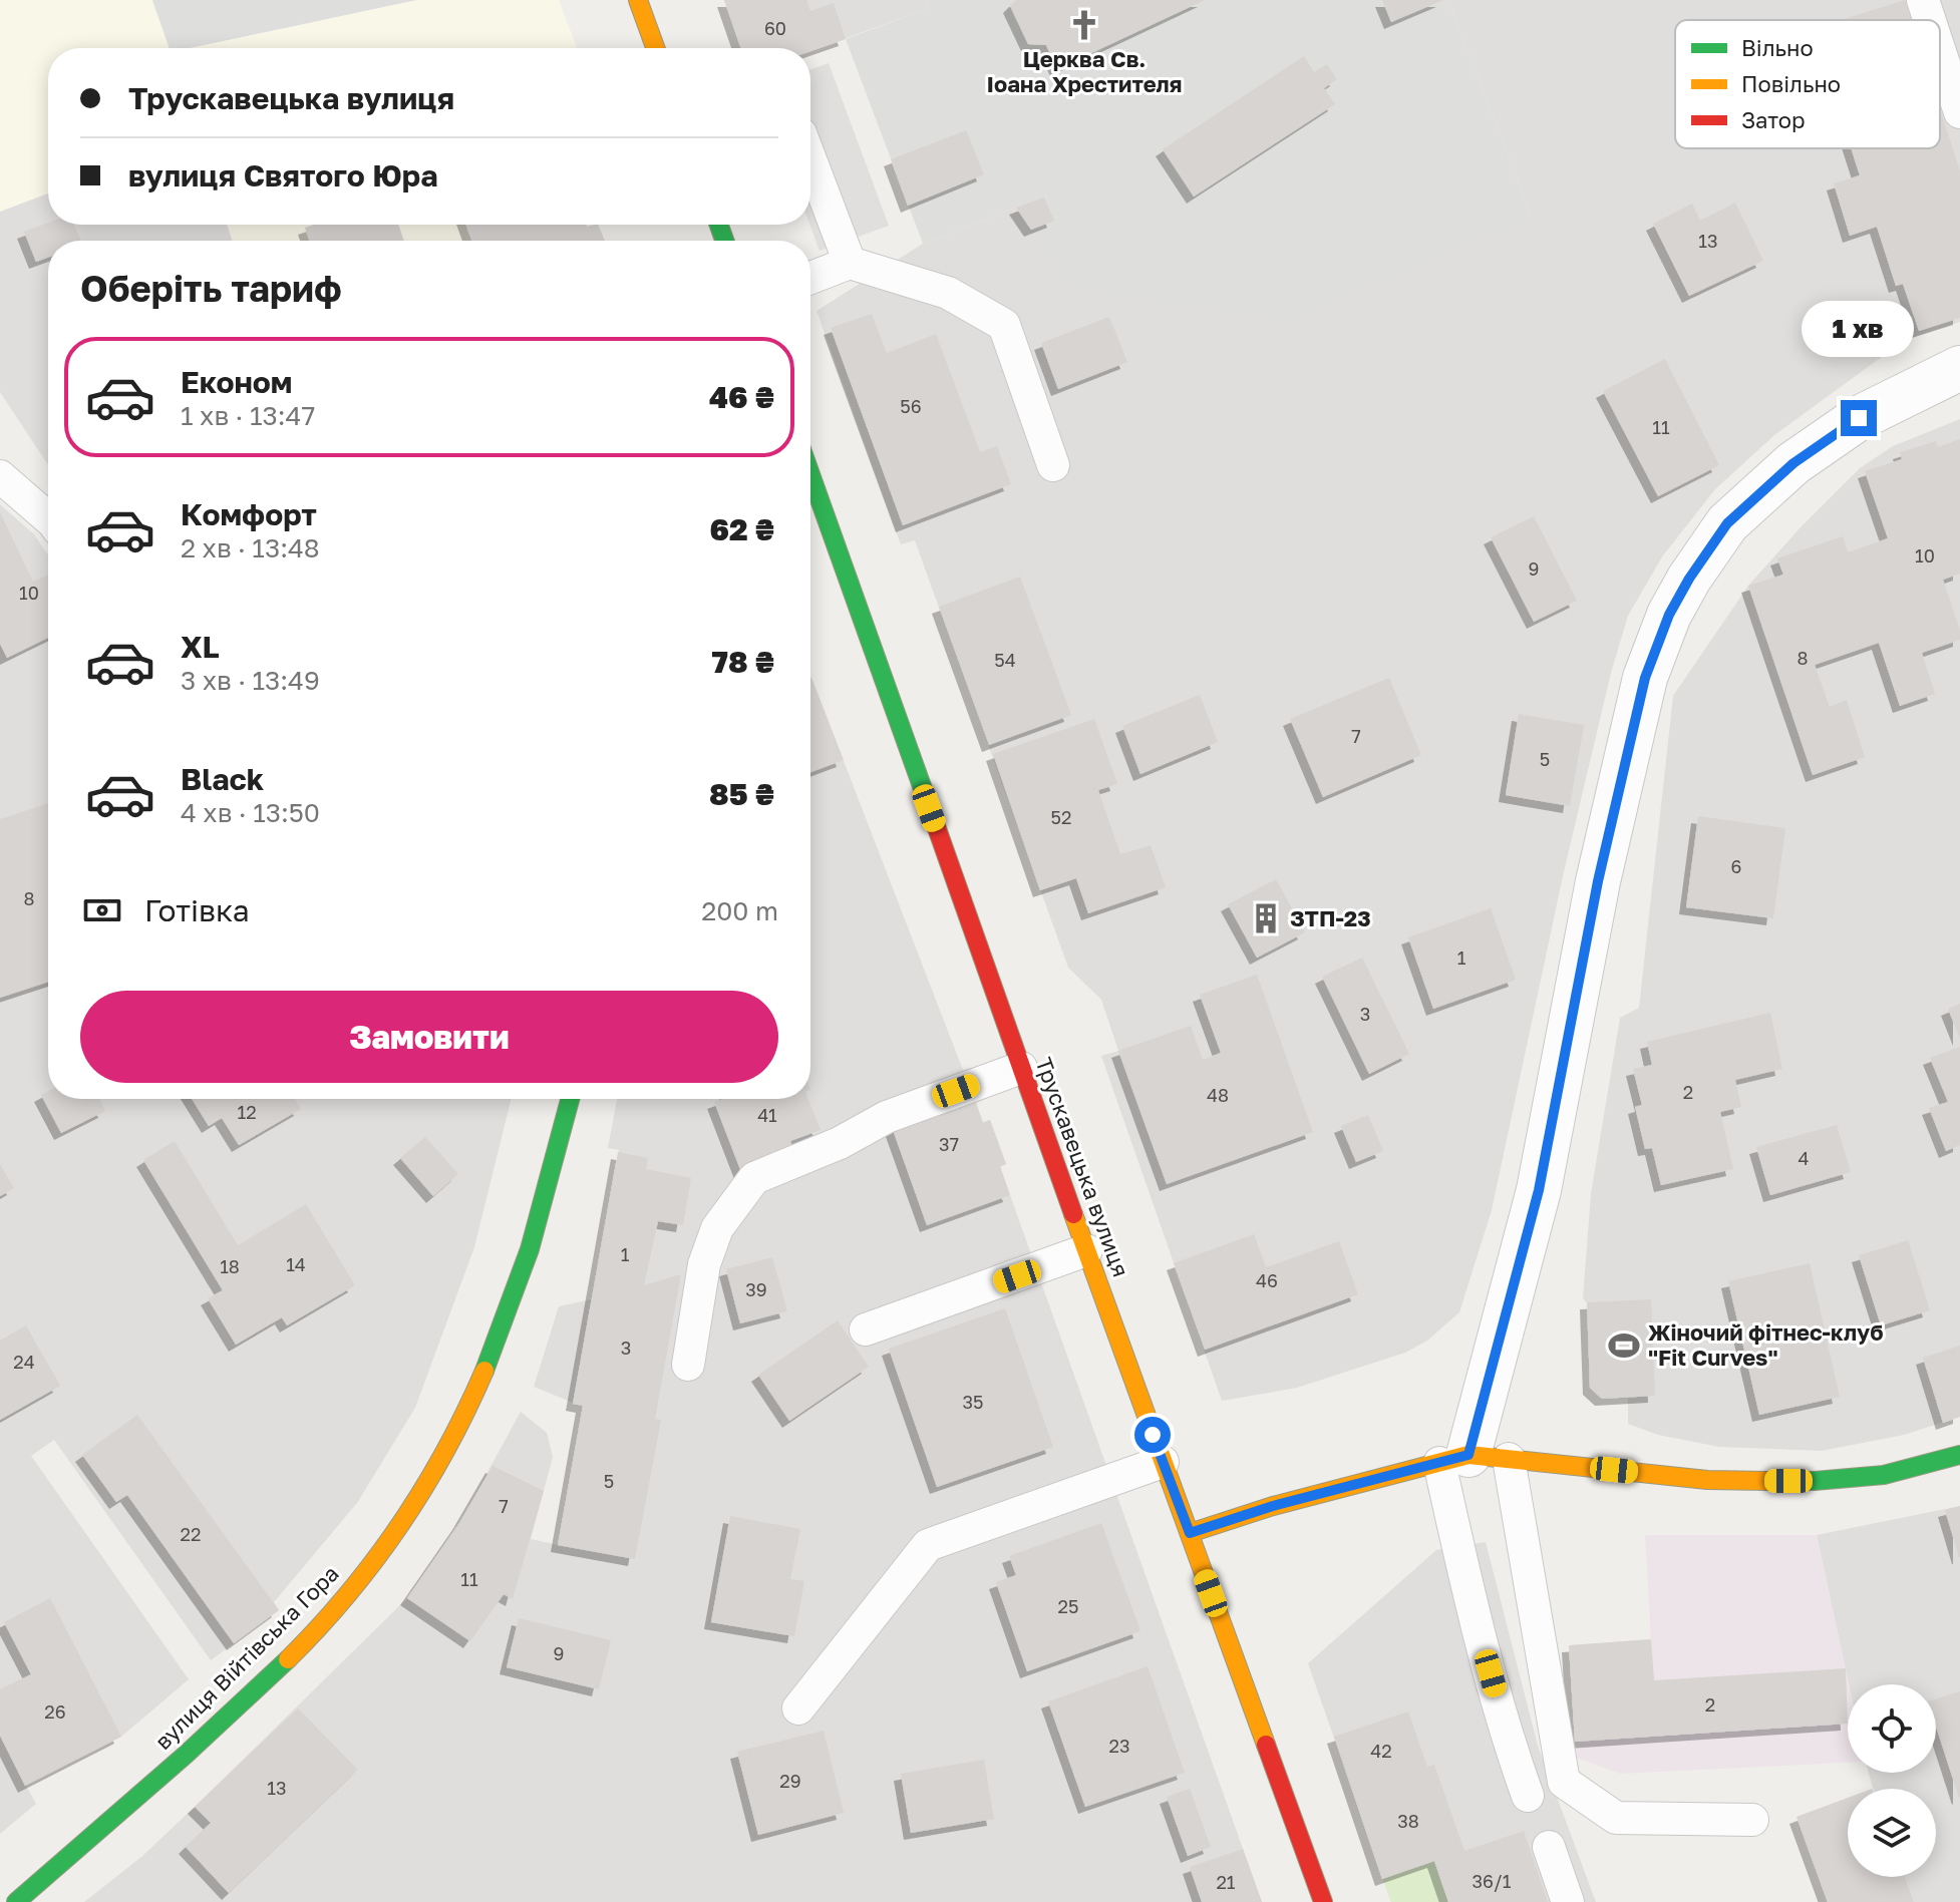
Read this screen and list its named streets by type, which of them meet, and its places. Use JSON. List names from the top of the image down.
{
  "streets": {
    "street": ["Трускавецька вулиця", "вулиця Війтівська Гора"]
  },
  "places": {
    "church": ["Церква Св. Іоана Хрестителя"],
    "building": ["ЗТП-23"],
    "sports": ["Жіночий фітнес-клуб \"Fit Curves\""]
  },
  "house_numbers": [
    "60",
    "13",
    "56",
    "11",
    "10",
    "9",
    "10",
    "8",
    "54",
    "7",
    "5",
    "52",
    "6",
    "8",
    "1",
    "3",
    "2",
    "48",
    "12",
    "41",
    "37",
    "4",
    "1",
    "14",
    "18",
    "46",
    "39",
    "3",
    "24",
    "35",
    "5",
    "7",
    "22",
    "11",
    "25",
    "9",
    "2",
    "26",
    "23",
    "42",
    "29",
    "13",
    "38",
    "36/1",
    "21"
  ],
  "legend": ["Вільно", "Повільно", "Затор"],
  "page": {
    "banner": ["Трускавецька вулиця", "вулиця Святого Юра"],
    "heading": "Оберіть тариф",
    "bubble": "1 хв",
    "list": [
      {
        "name": "Економ",
        "note": "1 хв · 13:47",
        "value": "46 ₴"
      },
      {
        "name": "Комфорт",
        "note": "2 хв · 13:48",
        "value": "62 ₴"
      },
      {
        "name": "XL",
        "note": "3 хв · 13:49",
        "value": "78 ₴"
      },
      {
        "name": "Black",
        "note": "4 хв · 13:50",
        "value": "85 ₴"
      }
    ],
    "pay": ["Готівка", "200 m"],
    "buttons": "Замовити"
  }
}
